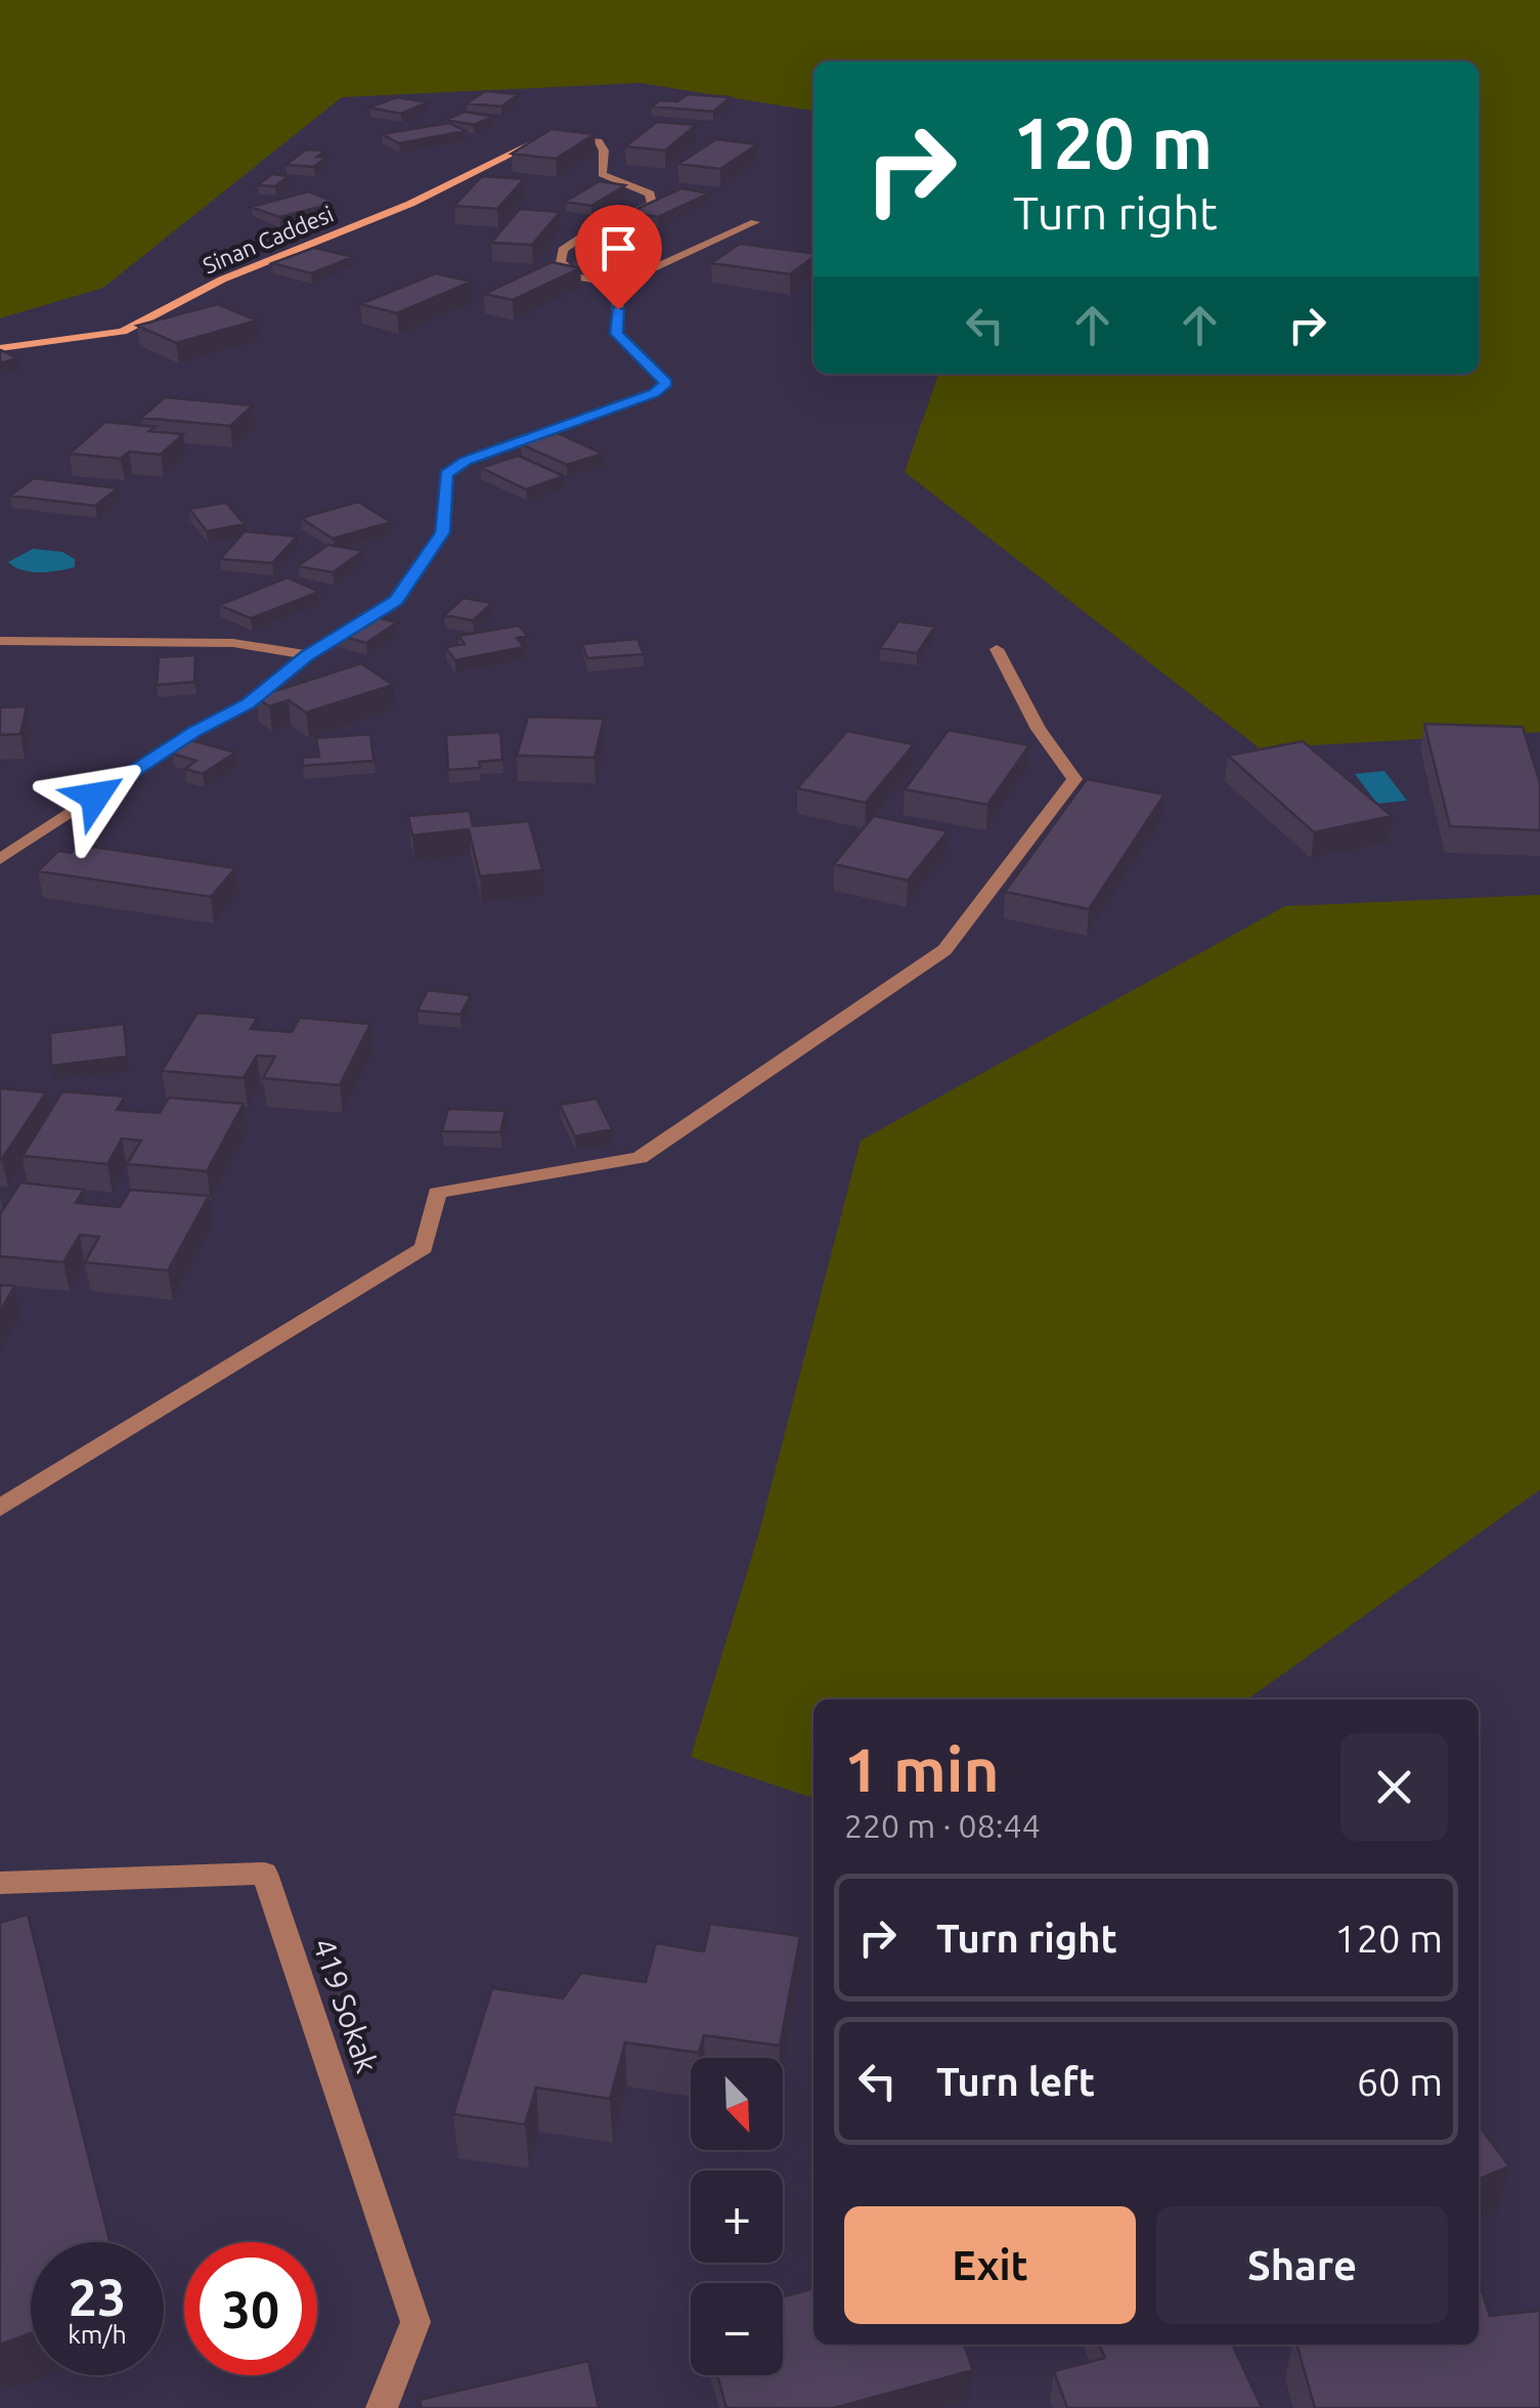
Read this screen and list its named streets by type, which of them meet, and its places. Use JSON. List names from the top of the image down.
{
  "streets": {
    "street": ["Sinan Caddesi", "419 Sokak"]
  },
  "north": "bottom right",
  "page": {
    "turn": ["120 m", "Turn right"],
    "heading": ["1 min", "220 m · 08:44"],
    "list": [
      {
        "name": "Turn right",
        "value": "120 m"
      },
      {
        "name": "Turn left",
        "value": "60 m"
      }
    ],
    "map_buttons": ["+", "−"],
    "buttons": ["Exit", "Share"],
    "speed": "23 km/h",
    "limit": "30"
  }
}
